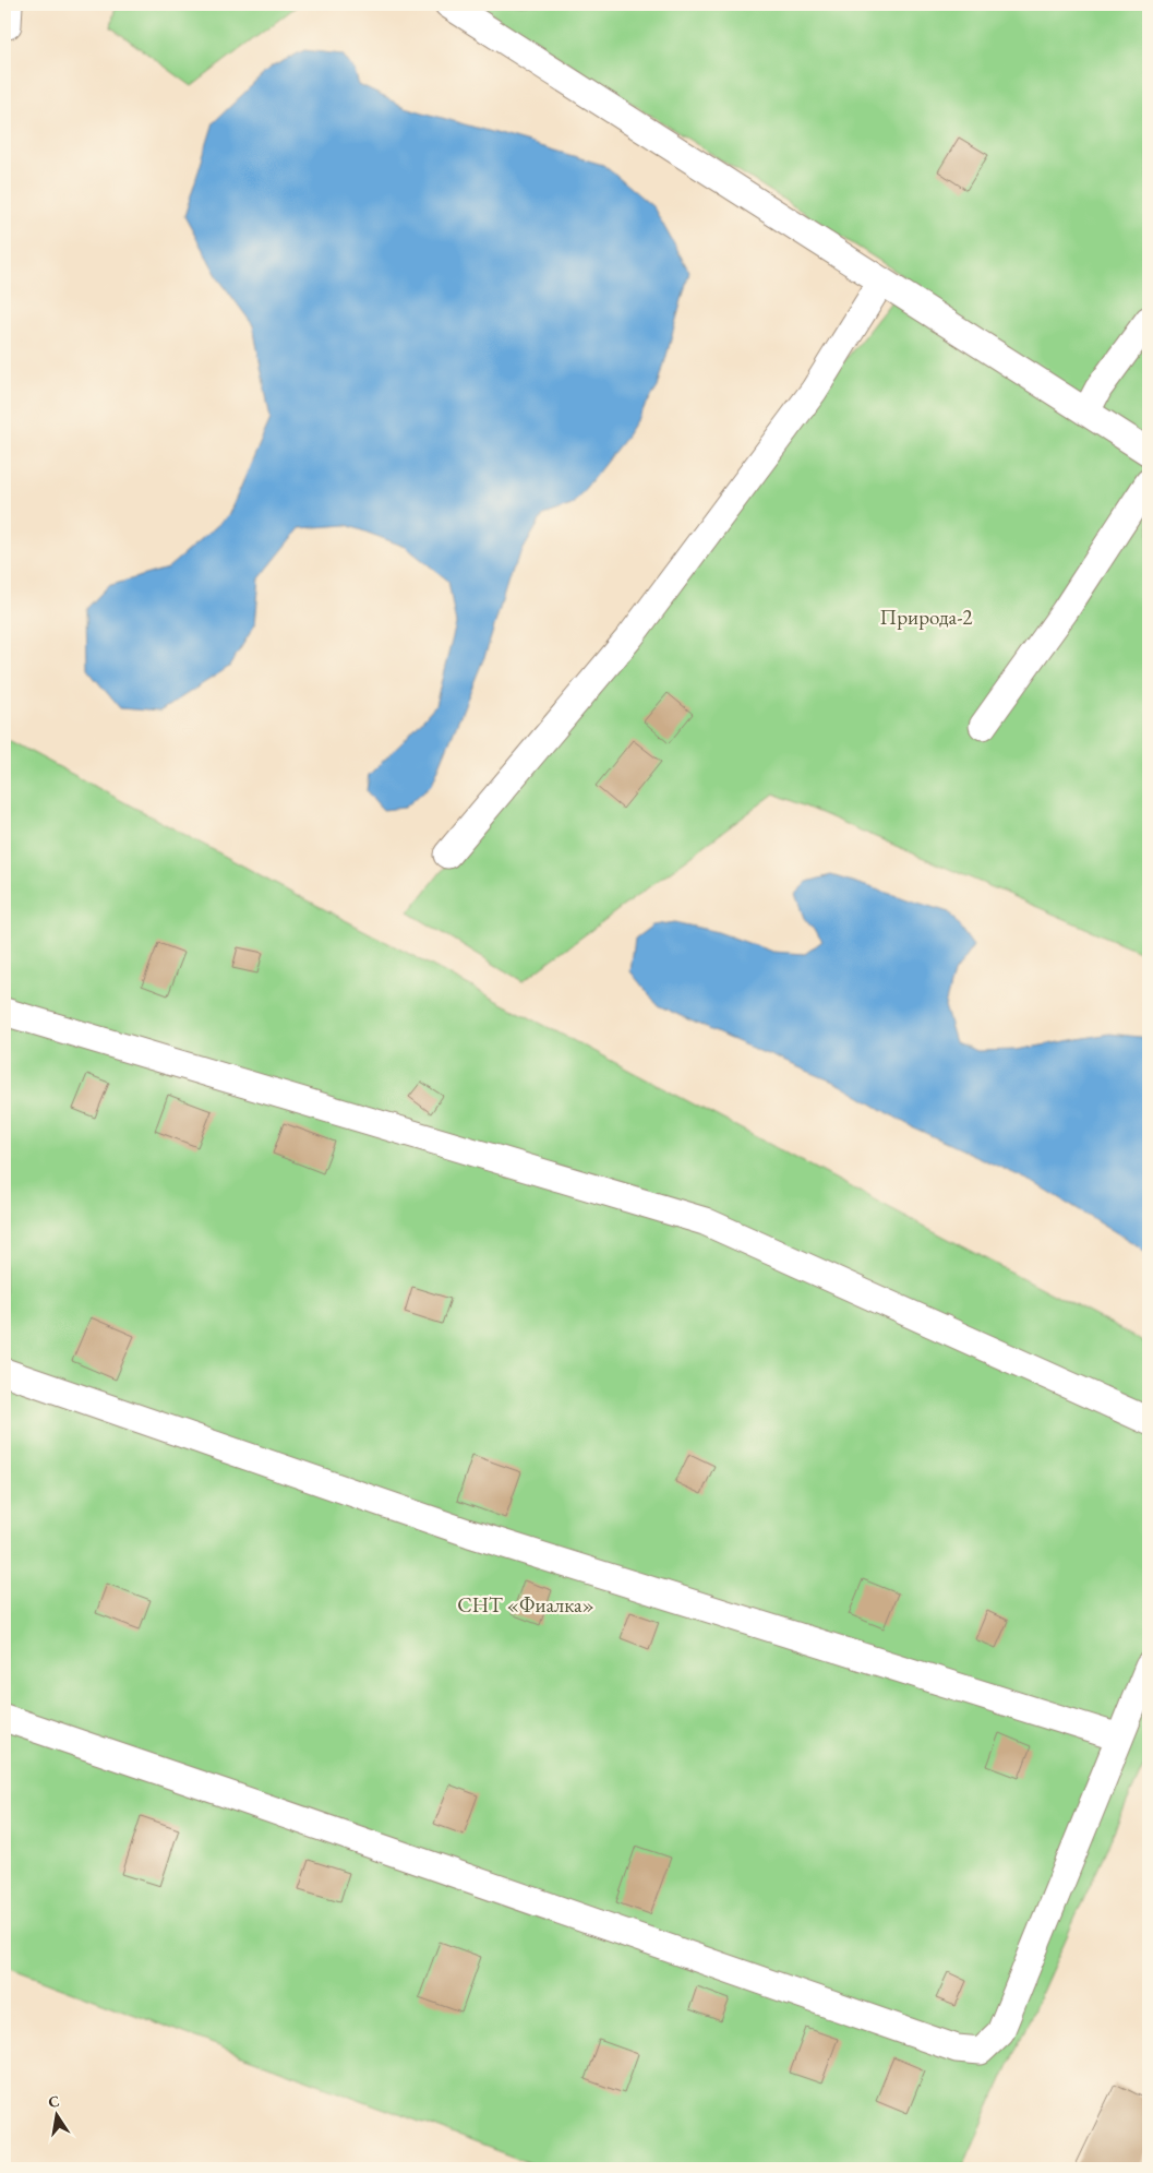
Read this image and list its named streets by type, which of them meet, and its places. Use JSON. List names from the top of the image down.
{
  "parks": ["Природа-2", "СНТ «Фиалка»"],
  "north": "top"
}
